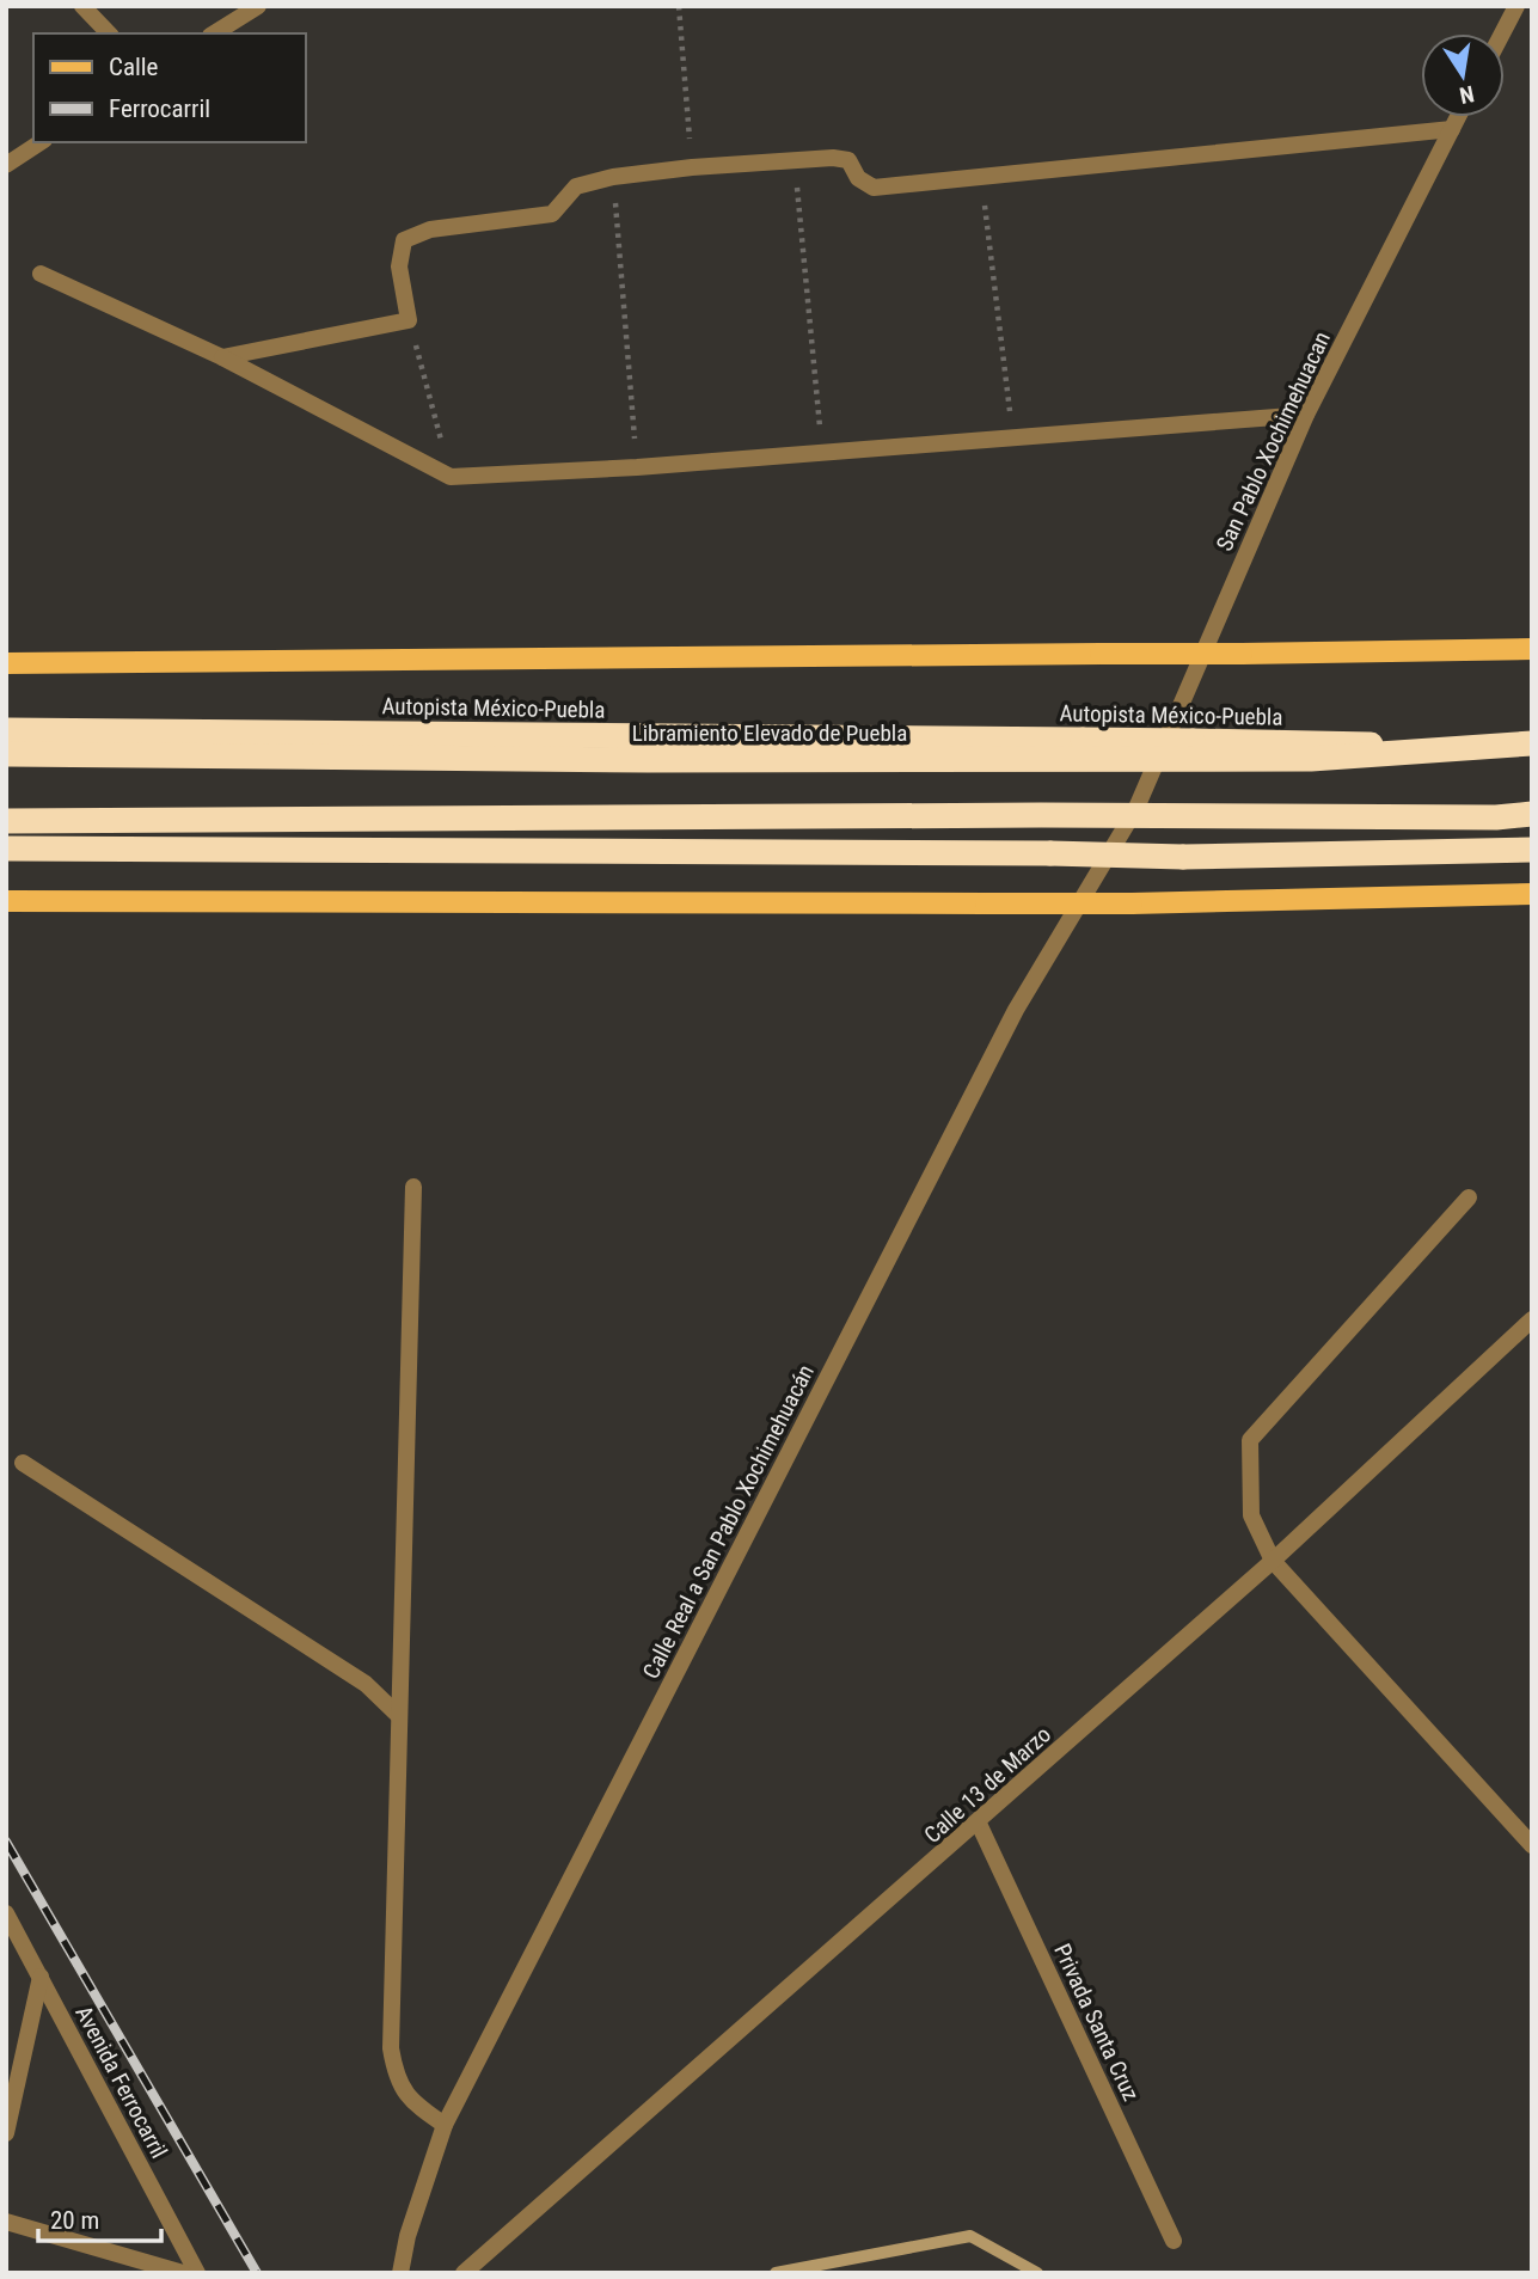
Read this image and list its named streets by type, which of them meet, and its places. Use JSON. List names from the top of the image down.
{
  "streets": {
    "highway": ["Autopista México-Puebla", "Libramiento Elevado de Puebla"],
    "street": [
      "San Pablo Xochimehuacan",
      "Calle Real a San Pablo Xochimehuacán",
      "Calle 13 de Marzo",
      "Privada Santa Cruz",
      "Avenida Ferrocarril"
    ]
  },
  "crossings": [
    ["San Pablo Xochimehuacan", "Calle Real a San Pablo Xochimehuacán"],
    ["Autopista México-Puebla", "Libramiento Elevado de Puebla"],
    ["Calle 13 de Marzo", "Privada Santa Cruz"]
  ],
  "legend": ["Calle", "Ferrocarril"],
  "scale_bar": "20 m",
  "north": "bottom"
}
